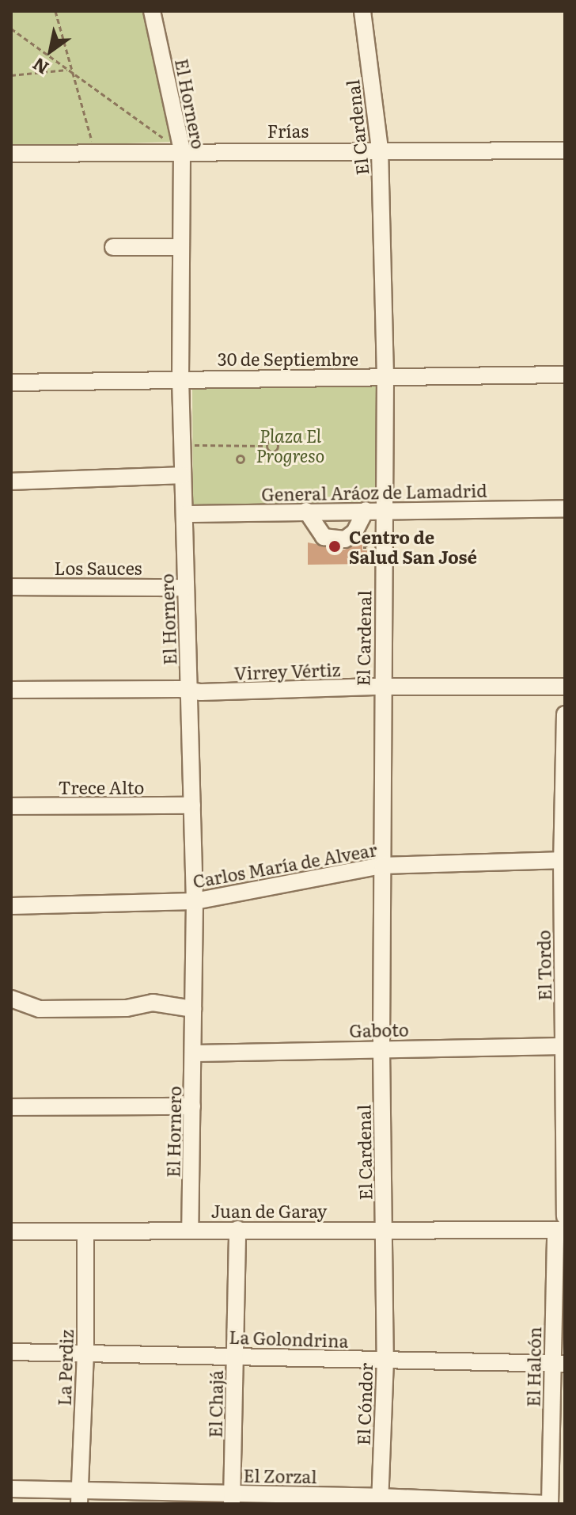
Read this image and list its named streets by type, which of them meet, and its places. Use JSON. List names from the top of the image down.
{
  "streets": {
    "street": [
      "El Hornero",
      "El Cardenal",
      "Frías",
      "30 de Septiembre",
      "General Aráoz de Lamadrid",
      "Los Sauces",
      "Virrey Vértiz",
      "Trece Alto",
      "Carlos María de Alvear",
      "El Tordo",
      "Gaboto",
      "Juan de Garay",
      "La Golondrina",
      "El Halcón",
      "La Perdiz",
      "El Chajá",
      "El Cóndor",
      "El Zorzal"
    ]
  },
  "crossings": [
    ["El Hornero", "Frías"],
    ["El Hornero", "30 de Septiembre"],
    ["El Hornero", "General Aráoz de Lamadrid"],
    ["El Hornero", "Los Sauces"],
    ["El Hornero", "Virrey Vértiz"],
    ["El Hornero", "Trece Alto"],
    ["El Hornero", "Carlos María de Alvear"],
    ["El Hornero", "Gaboto"],
    ["El Hornero", "Juan de Garay"],
    ["El Cardenal", "Frías"],
    ["El Cardenal", "30 de Septiembre"],
    ["El Cardenal", "General Aráoz de Lamadrid"],
    ["El Cardenal", "Virrey Vértiz"],
    ["El Cardenal", "Carlos María de Alvear"],
    ["El Cardenal", "Gaboto"],
    ["El Cardenal", "Juan de Garay"],
    ["El Cardenal", "El Cóndor"],
    ["Carlos María de Alvear", "El Tordo"],
    ["El Tordo", "Gaboto"],
    ["El Tordo", "Juan de Garay"],
    ["El Tordo", "El Halcón"],
    ["Juan de Garay", "El Halcón"],
    ["Juan de Garay", "La Perdiz"],
    ["Juan de Garay", "El Chajá"],
    ["Juan de Garay", "El Cóndor"],
    ["La Golondrina", "El Halcón"],
    ["La Golondrina", "La Perdiz"],
    ["La Golondrina", "El Chajá"],
    ["La Golondrina", "El Cóndor"],
    ["El Halcón", "El Zorzal"],
    ["La Perdiz", "El Zorzal"],
    ["El Chajá", "El Zorzal"],
    ["El Cóndor", "El Zorzal"]
  ],
  "parks": ["Plaza El Progreso"],
  "places": ["Centro de Salud San José"],
  "north": "bottom left"
}
